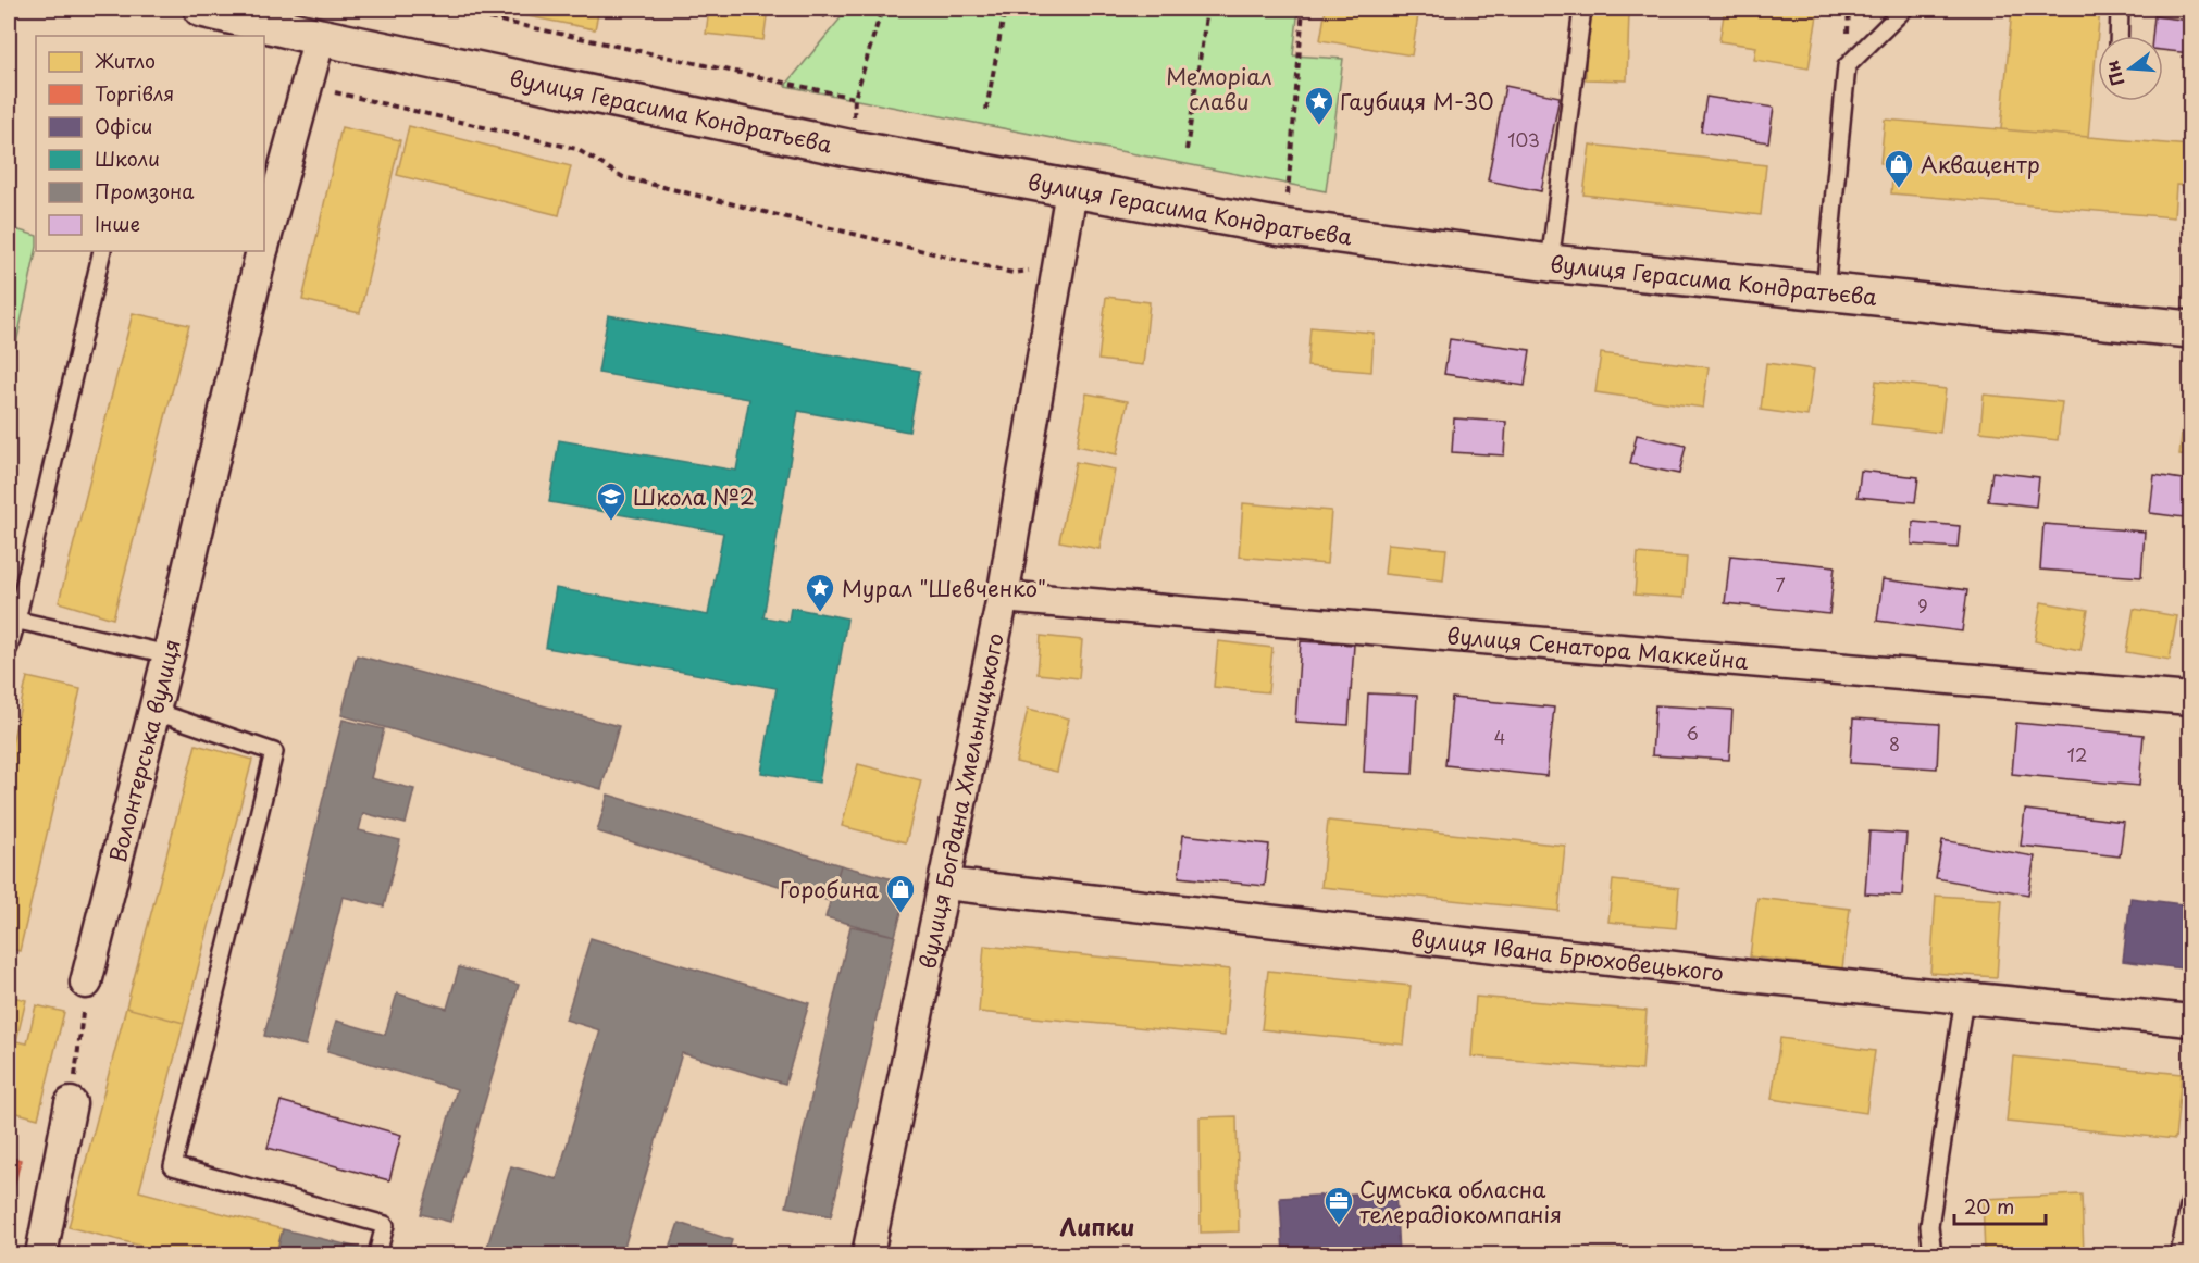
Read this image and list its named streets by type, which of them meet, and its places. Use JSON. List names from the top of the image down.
{
  "streets": {
    "street": [
      "вулиця Герасима Кондратьєва",
      "вулиця Сенатора Маккейна",
      "Волонтерська вулиця",
      "вулиця Богдана Хмельницького",
      "вулиця Івана Брюховецького"
    ]
  },
  "crossings": [
    ["вулиця Герасима Кондратьєва", "Волонтерська вулиця"],
    ["вулиця Герасима Кондратьєва", "вулиця Богдана Хмельницького"],
    ["вулиця Сенатора Маккейна", "вулиця Богдана Хмельницького"],
    ["вулиця Богдана Хмельницького", "вулиця Івана Брюховецького"]
  ],
  "districts": ["Липки"],
  "parks": ["Меморіал слави"],
  "places": {
    "place": ["Гаубиця М-30", "Мурал \"Шевченко\""],
    "shop": ["Аквацентр", "Горобина"],
    "school or university": ["Школа №2"],
    "office": ["Сумська обласна телерадіокомпанія"]
  },
  "house_numbers": [
    "103",
    "7",
    "9",
    "6",
    "4",
    "8",
    "12"
  ],
  "legend": [
    "Житло",
    "Торгівля",
    "Офіси",
    "Школи",
    "Промзона",
    "Інше"
  ],
  "scale_bar": "20 m",
  "north": "left"
}
